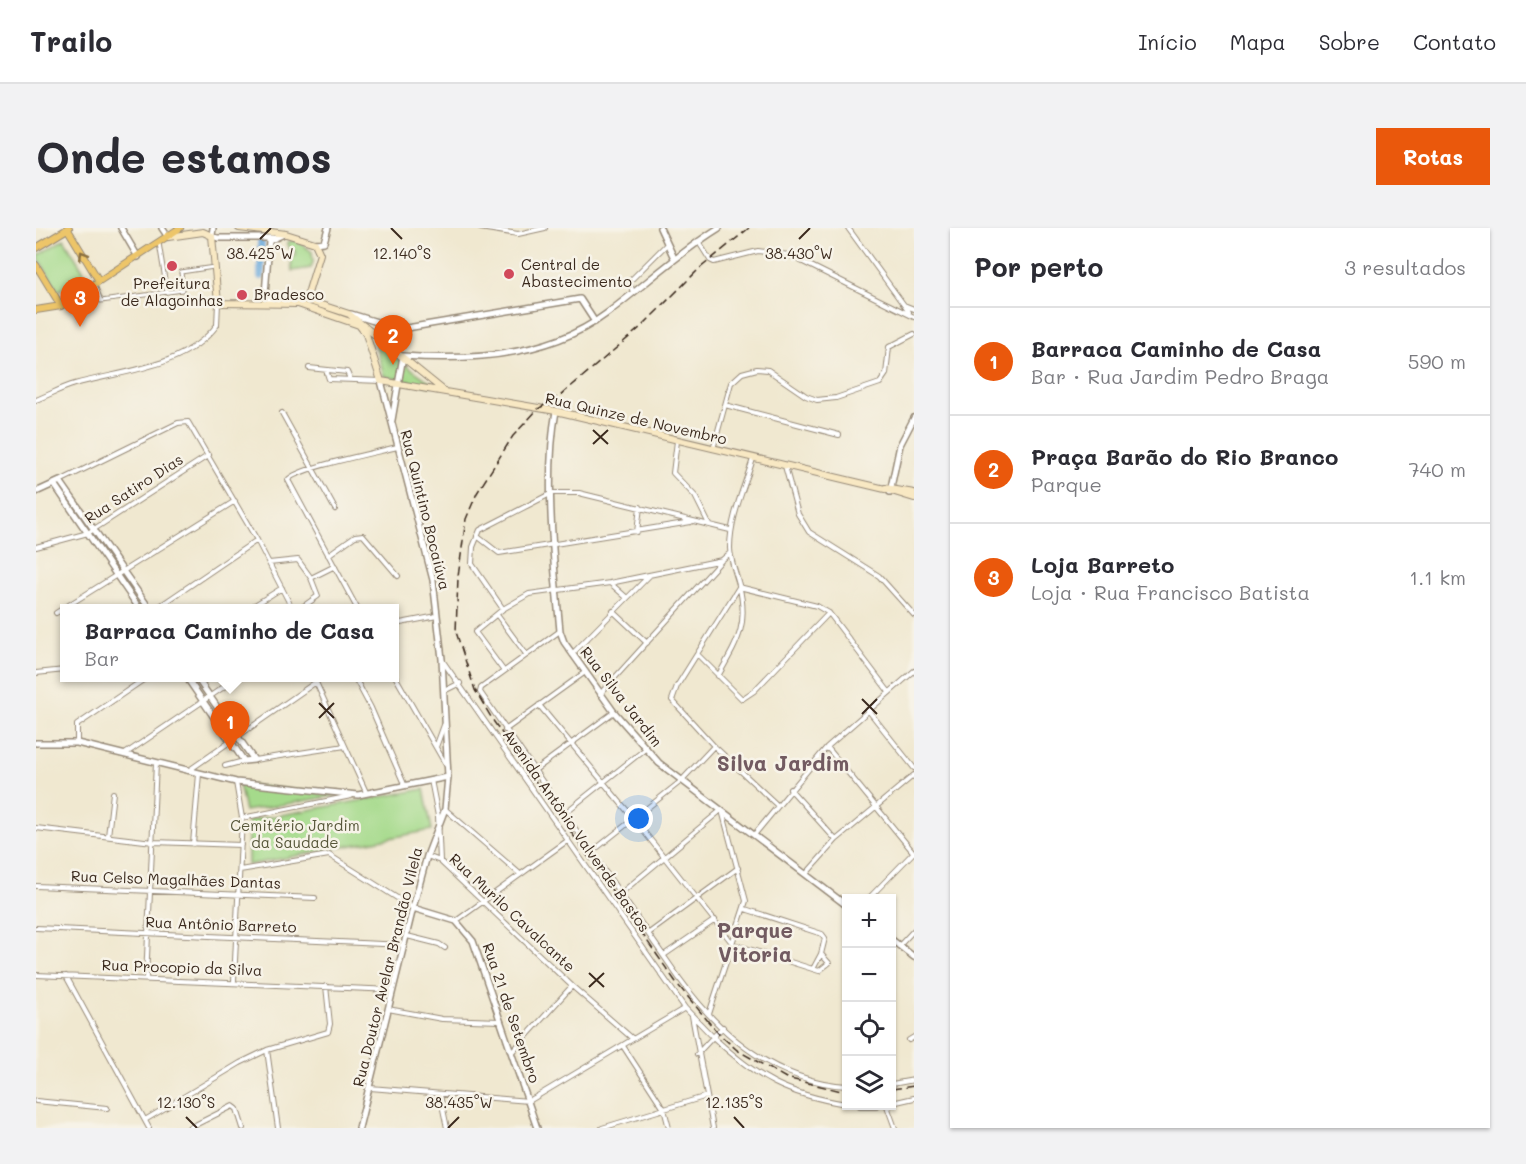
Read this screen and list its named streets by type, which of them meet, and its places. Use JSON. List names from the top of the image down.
{
  "streets": {
    "main road": ["Rua Quinze de Novembro", "Rua Quintino Bocaiúva"],
    "street": [
      "Rua Satiro Dias",
      "Rua Silva Jardim",
      "Avenida Antônio Valverde Bastos",
      "Rua Celso Magalhães Dantas",
      "Rua Murilo Cavalcante",
      "Rua Antônio Barreto",
      "Rua Doutor Avelar Brandão Vilela",
      "Rua Procopio da Silva",
      "Rua 21 de Setembro"
    ]
  },
  "crossings": [
    ["Rua Quinze de Novembro", "Rua Quintino Bocaiúva"],
    ["Rua Quinze de Novembro", "Rua Silva Jardim"],
    ["Rua Quintino Bocaiúva", "Avenida Antônio Valverde Bastos"],
    ["Rua Quintino Bocaiúva", "Rua Doutor Avelar Brandão Vilela"],
    ["Rua Murilo Cavalcante", "Rua Doutor Avelar Brandão Vilela"],
    ["Rua Antônio Barreto", "Rua Doutor Avelar Brandão Vilela"],
    ["Rua Doutor Avelar Brandão Vilela", "Rua Procopio da Silva"]
  ],
  "districts": ["Silva Jardim", "Parque Vitoria"],
  "parks": ["Cemitério Jardim da Saudade"],
  "places": ["Prefeitura de Alagoinhas", "Central de Abastecimento", "Bradesco"],
  "page": {
    "header": "Trailo",
    "nav": [
      "Início",
      "Mapa",
      "Sobre",
      "Contato"
    ],
    "buttons": "Rotas",
    "title": "Onde estamos",
    "heading": ["Por perto", "3 resultados"],
    "pins": ["3", "2", "1"],
    "list": [
      {
        "mark": "1",
        "name": "Barraca Caminho de Casa",
        "note": "Bar · Rua Jardim Pedro Braga",
        "value": "590 m"
      },
      {
        "mark": "2",
        "name": "Praça Barão do Rio Branco",
        "note": "Parque",
        "value": "740 m"
      },
      {
        "mark": "3",
        "name": "Loja Barreto",
        "note": "Loja · Rua Francisco Batista",
        "value": "1.1 km"
      }
    ],
    "popup": ["Barraca Caminho de Casa", "Bar"],
    "map_buttons": ["+", "−"]
  },
  "coordinates": [
    "38.425°W",
    "12.140°S",
    "38.430°W",
    "38.435°W",
    "12.130°S",
    "12.135°S"
  ]
}
